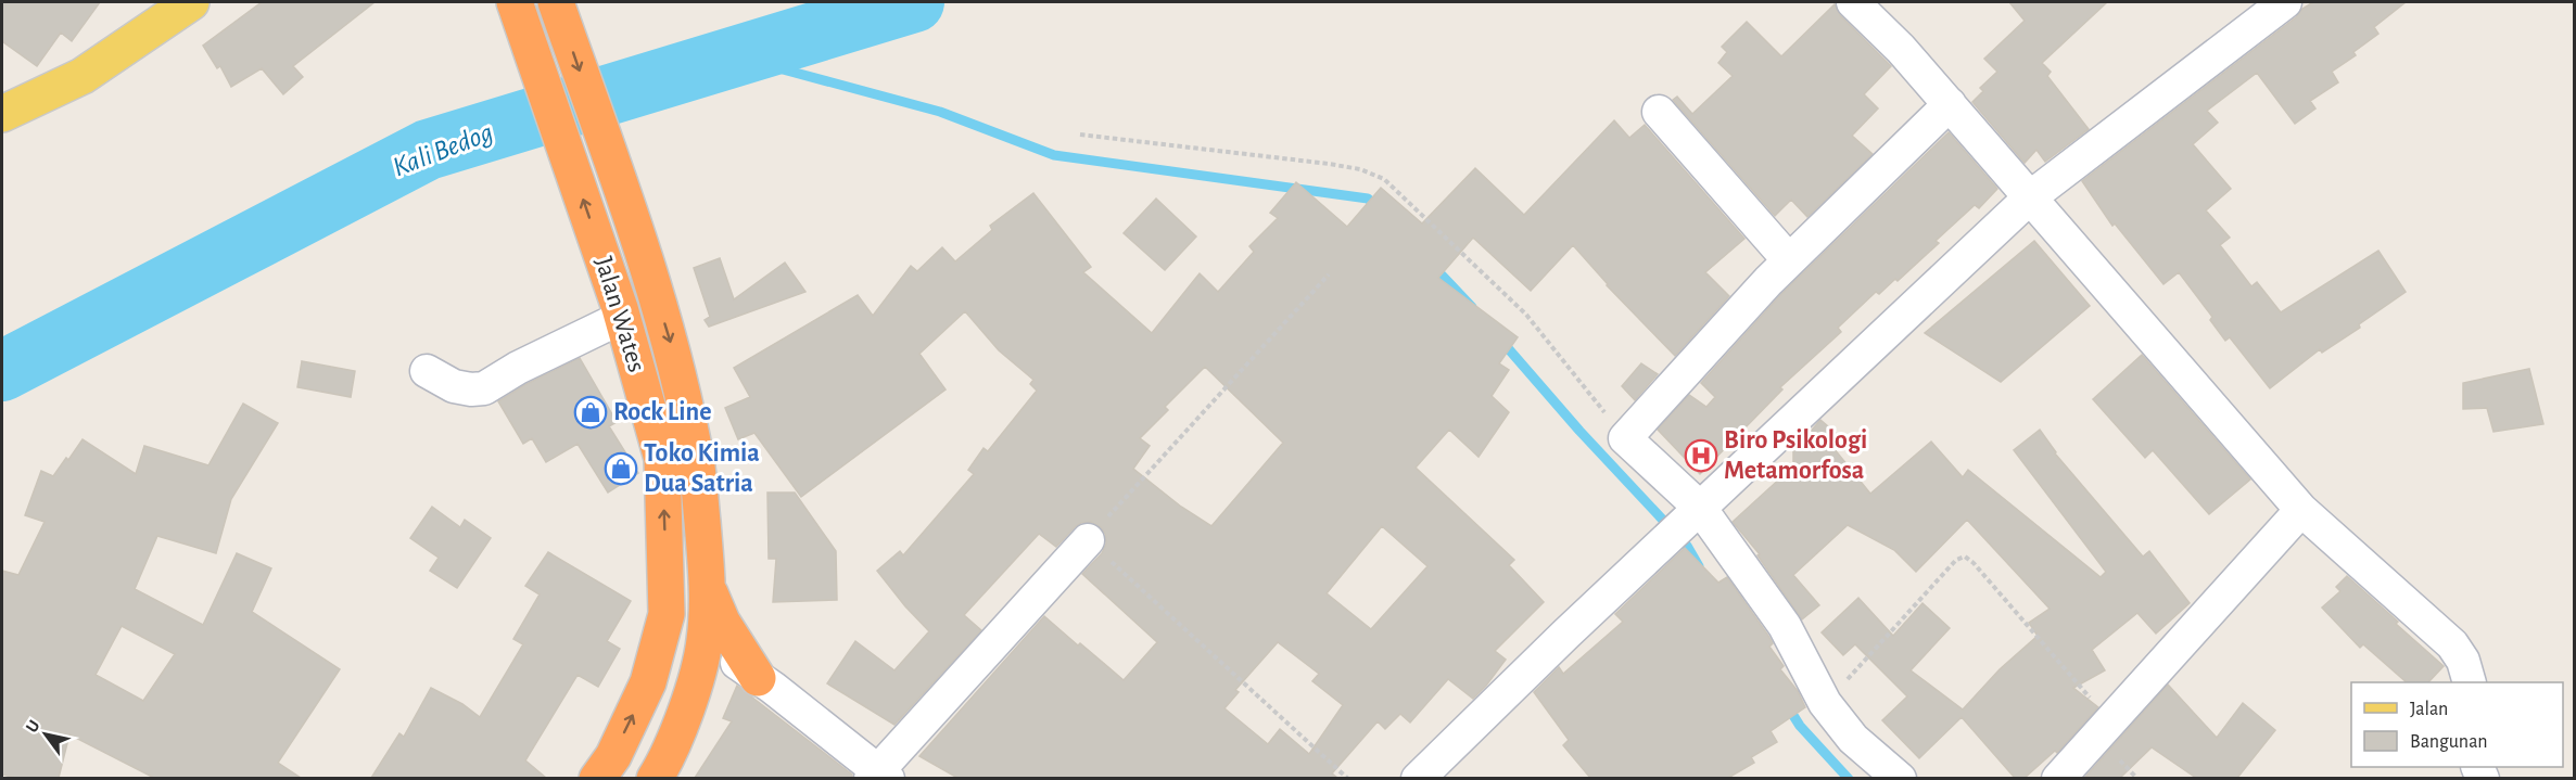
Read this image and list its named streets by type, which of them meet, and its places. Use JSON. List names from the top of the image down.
{
  "streets": {
    "highway": ["Jalan Wates"]
  },
  "water": ["Kali Bedog"],
  "places": {
    "shop": ["Rock Line", "Toko Kimia Dua Satria"],
    "hospital": ["Biro Psikologi Metamorfosa"]
  },
  "legend": ["Jalan", "Bangunan"],
  "north": "top left"
}
